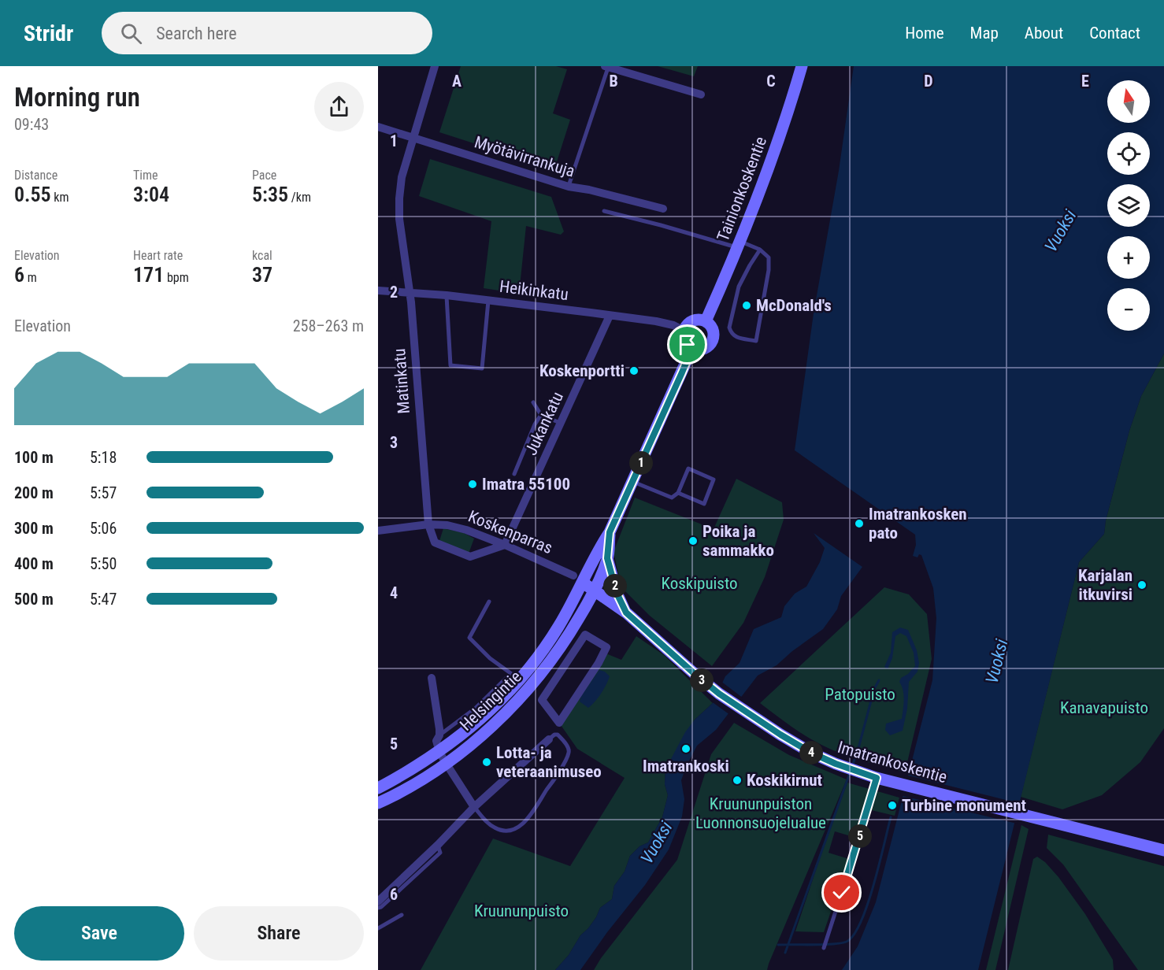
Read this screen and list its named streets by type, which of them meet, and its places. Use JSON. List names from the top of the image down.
{
  "streets": {
    "main road": ["Tainionkoskentie", "Helsingintie", "Imatrankoskentie"],
    "street": [
      "Myötävirrankuja",
      "Heikinkatu",
      "Matinkatu",
      "Jukankatu",
      "Koskenparras"
    ]
  },
  "crossings": [
    ["Myötävirrankuja", "Matinkatu"],
    ["Tainionkoskentie", "Heikinkatu"],
    ["Heikinkatu", "Matinkatu"],
    ["Heikinkatu", "Jukankatu"],
    ["Matinkatu", "Koskenparras"],
    ["Jukankatu", "Koskenparras"],
    ["Koskenparras", "Helsingintie"],
    ["Koskenparras", "Imatrankoskentie"],
    ["Helsingintie", "Imatrankoskentie"]
  ],
  "water": ["Vuoksi"],
  "parks": [
    "Koskipuisto",
    "Patopuisto",
    "Kanavapuisto",
    "Kruununpuiston Luonnonsuojelualue",
    "Kruununpuisto"
  ],
  "places": [
    "McDonald's",
    "Koskenportti",
    "Imatra 55100",
    "Imatrankosken pato",
    "Poika ja sammakko",
    "Karjalan itkuvirsi",
    "Imatrankoski",
    "Lotta- ja veteraanimuseo",
    "Koskikirnut",
    "Turbine monument"
  ],
  "north": "top",
  "page": {
    "header": "Stridr",
    "search": "Search here",
    "nav": [
      "Home",
      "Map",
      "About",
      "Contact"
    ],
    "heading": ["Morning run", "09:43"],
    "map_buttons": ["+", "−"],
    "stats": [
      ["Distance", "0.55 km"],
      ["Time", "3:04"],
      ["Pace", "5:35 /km"],
      ["Elevation", "6 m"],
      ["Heart rate", "171 bpm"],
      ["kcal", "37"]
    ],
    "chart": ["Elevation", "258–263 m"],
    "list": [
      {
        "name": "100 m",
        "note": "5:18"
      },
      {
        "name": "200 m",
        "note": "5:57"
      },
      {
        "name": "300 m",
        "note": "5:06"
      },
      {
        "name": "400 m",
        "note": "5:50"
      },
      {
        "name": "500 m",
        "note": "5:47"
      }
    ],
    "pins": [
      "1",
      "2",
      "3",
      "4",
      "5"
    ],
    "buttons": ["Save", "Share"]
  },
  "grid": {
    "columns": [
      "A",
      "B",
      "C",
      "D",
      "E"
    ],
    "rows": [
      "1",
      "2",
      "3",
      "4",
      "5",
      "6"
    ]
  }
}
